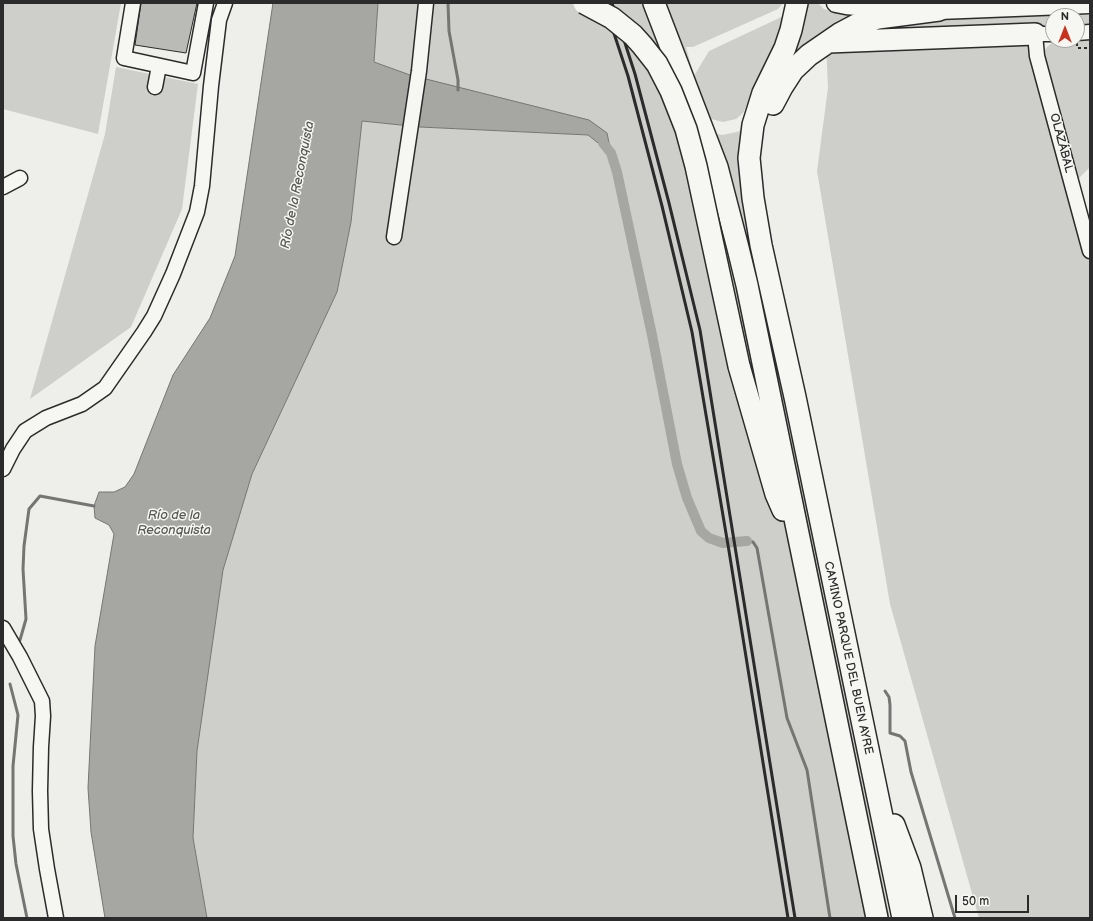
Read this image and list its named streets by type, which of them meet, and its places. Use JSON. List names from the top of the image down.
{
  "streets": {
    "highway": ["CAMINO PARQUE DEL BUEN AYRE"],
    "street": ["OLAZÁBAL"]
  },
  "water": ["Río de la Reconquista"],
  "scale_bar": "50 m",
  "north": "top"
}
